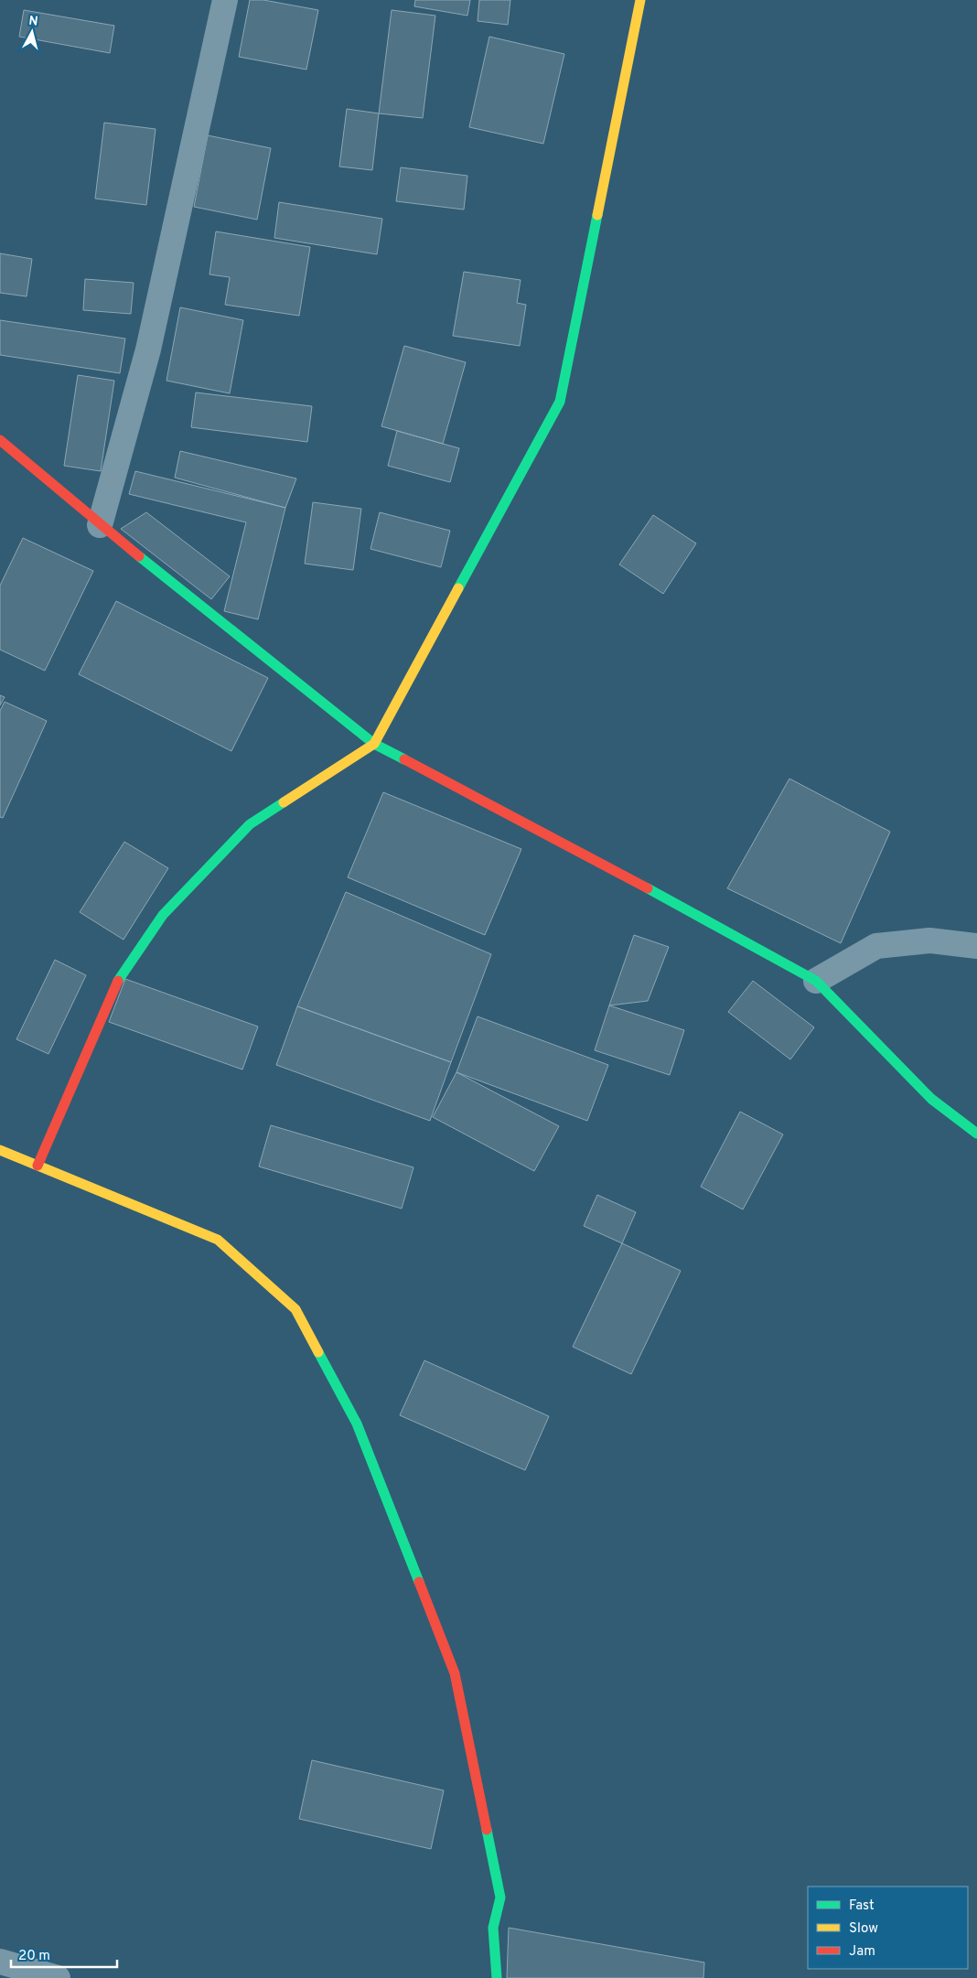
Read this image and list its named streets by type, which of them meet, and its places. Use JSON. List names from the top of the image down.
{
  "legend": ["Fast", "Slow", "Jam"],
  "scale_bar": "20 m",
  "north": "top"
}
